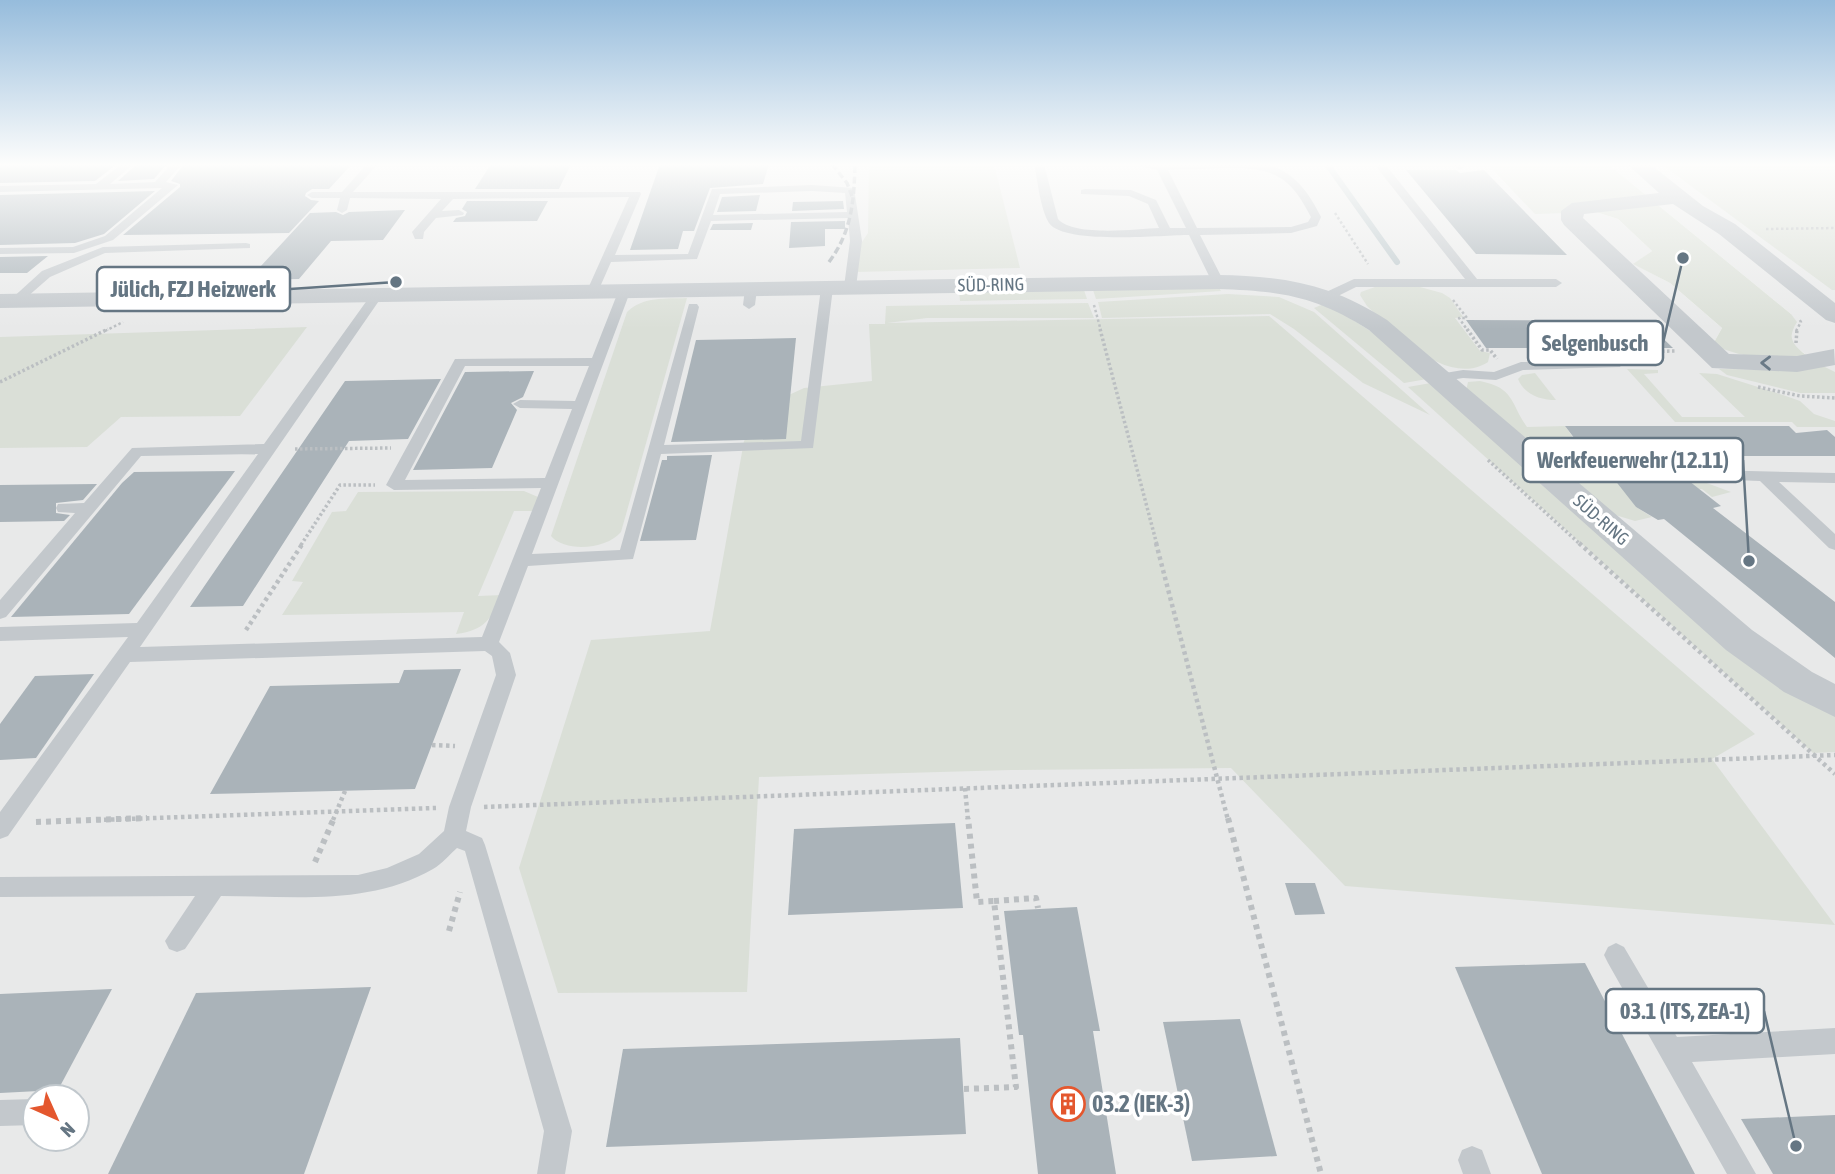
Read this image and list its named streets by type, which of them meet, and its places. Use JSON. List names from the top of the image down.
{
  "streets": {
    "street": ["SÜD-RING"]
  },
  "places": {
    "other": [
      "Selgenbusch",
      "Jülich, FZJ Heizwerk",
      "Werkfeuerwehr (12.11)",
      "03.1 (ITS, ZEA-1)"
    ],
    "building": ["03.2 (IEK-3)"]
  },
  "north": "bottom right"
}
